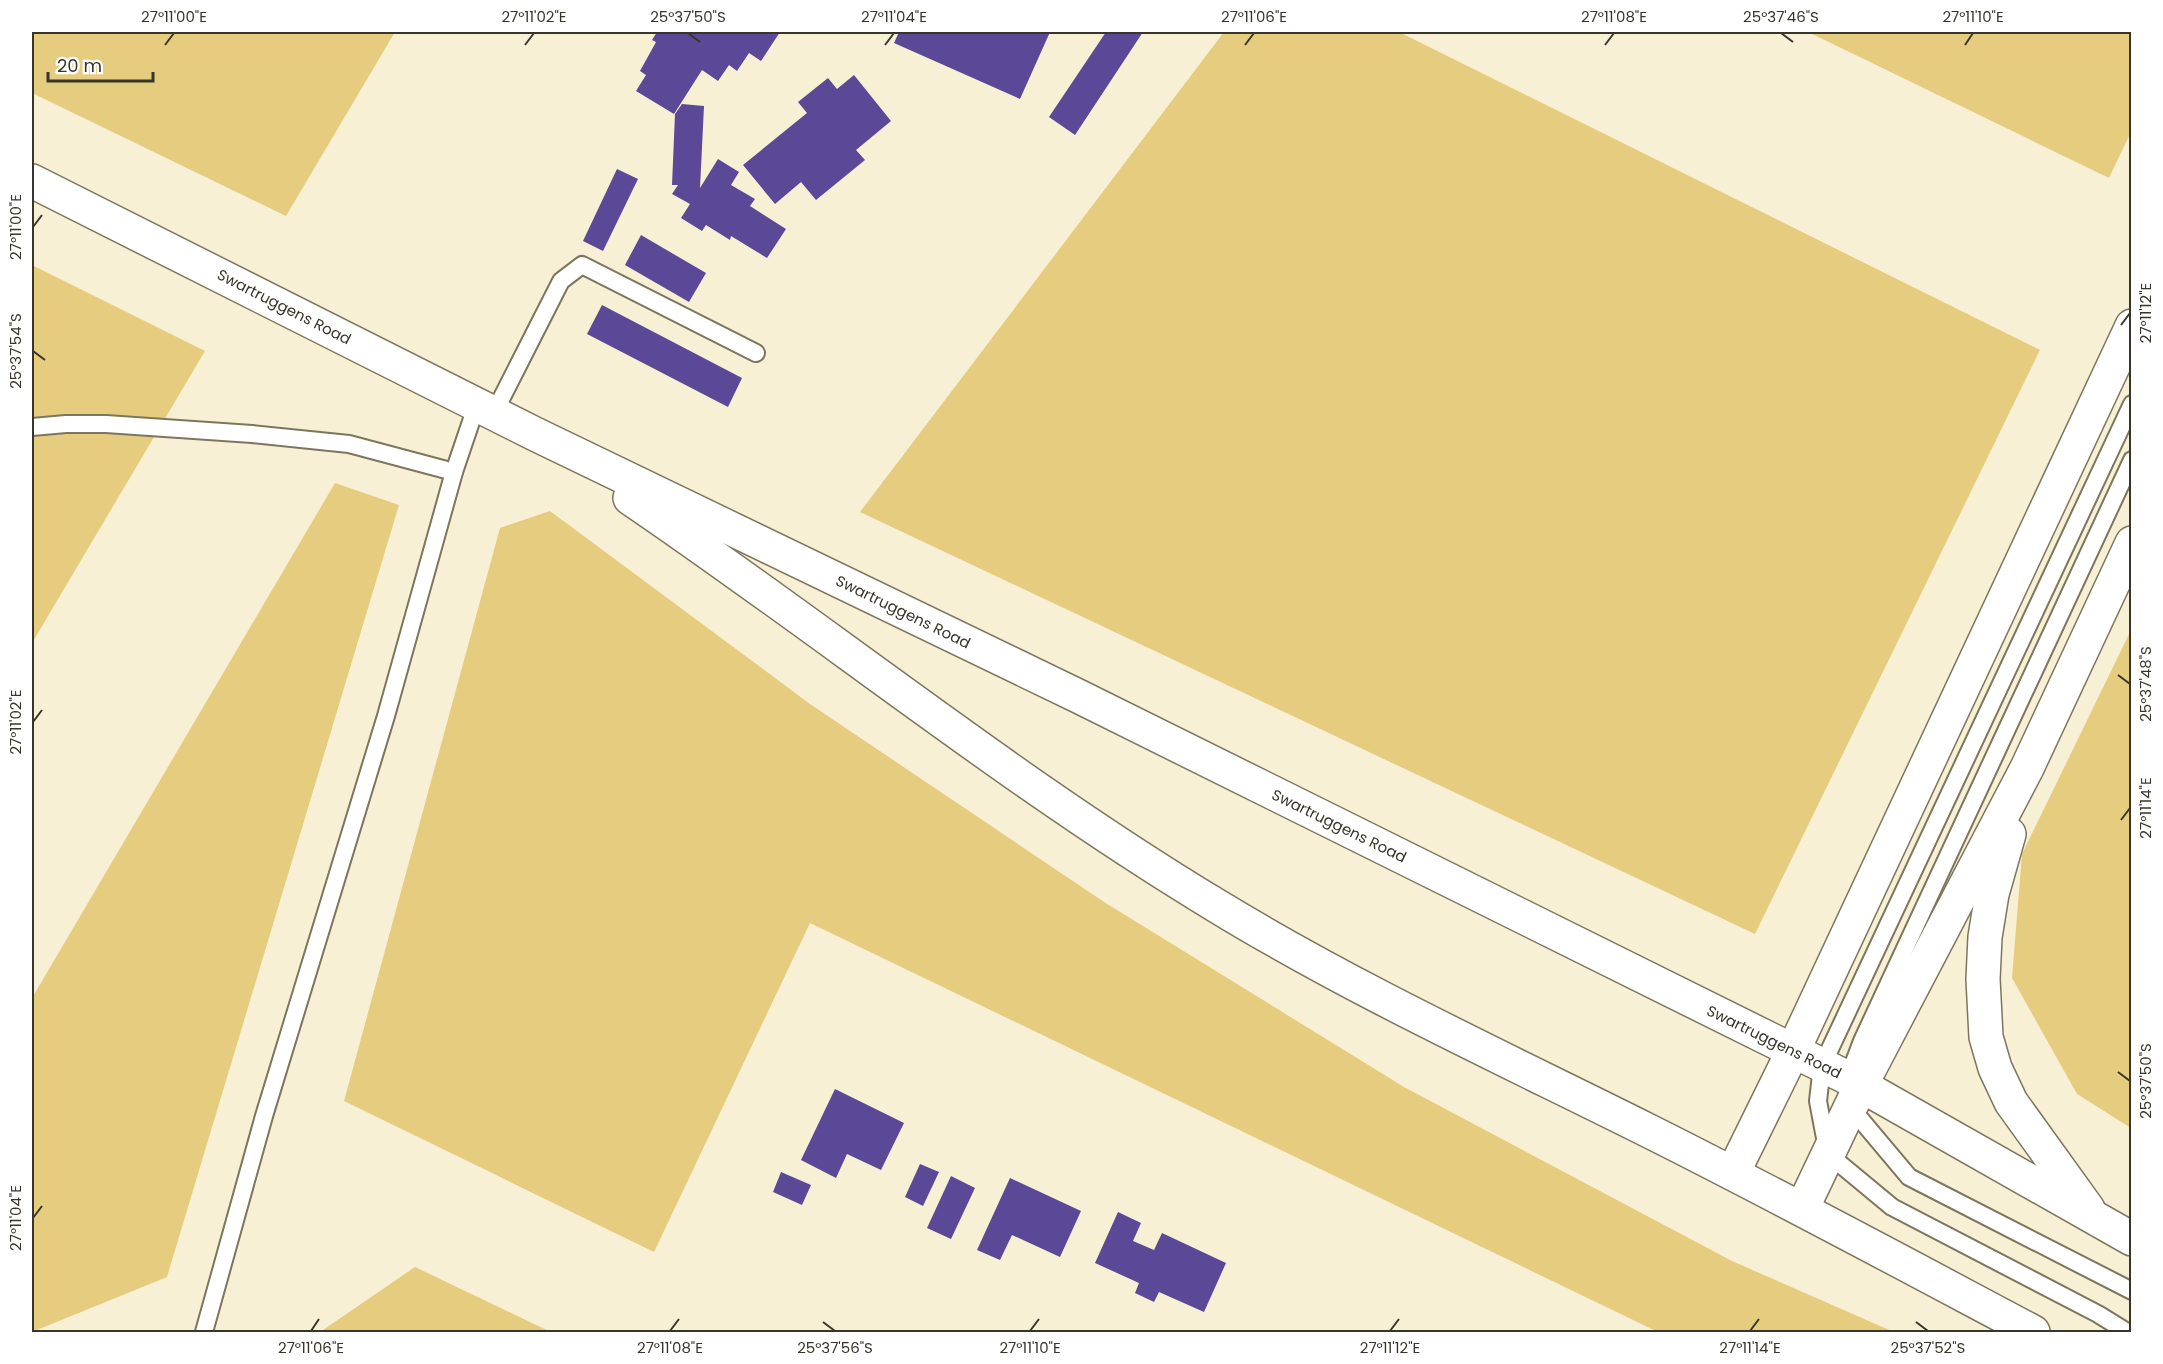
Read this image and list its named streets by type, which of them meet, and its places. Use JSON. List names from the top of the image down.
{
  "streets": {
    "main road": ["Swartruggens Road"]
  },
  "scale_bar": "20 m",
  "coordinates": [
    "27°11'00\"E",
    "27°11'02\"E",
    "25°37'50\"S",
    "27°11'04\"E",
    "27°11'06\"E",
    "27°11'08\"E",
    "25°37'46\"S",
    "27°11'10\"E",
    "27°11'12\"E",
    "25°37'54\"S",
    "25°37'48\"S",
    "27°11'14\"E",
    "25°37'56\"S",
    "25°37'52\"S"
  ]
}
